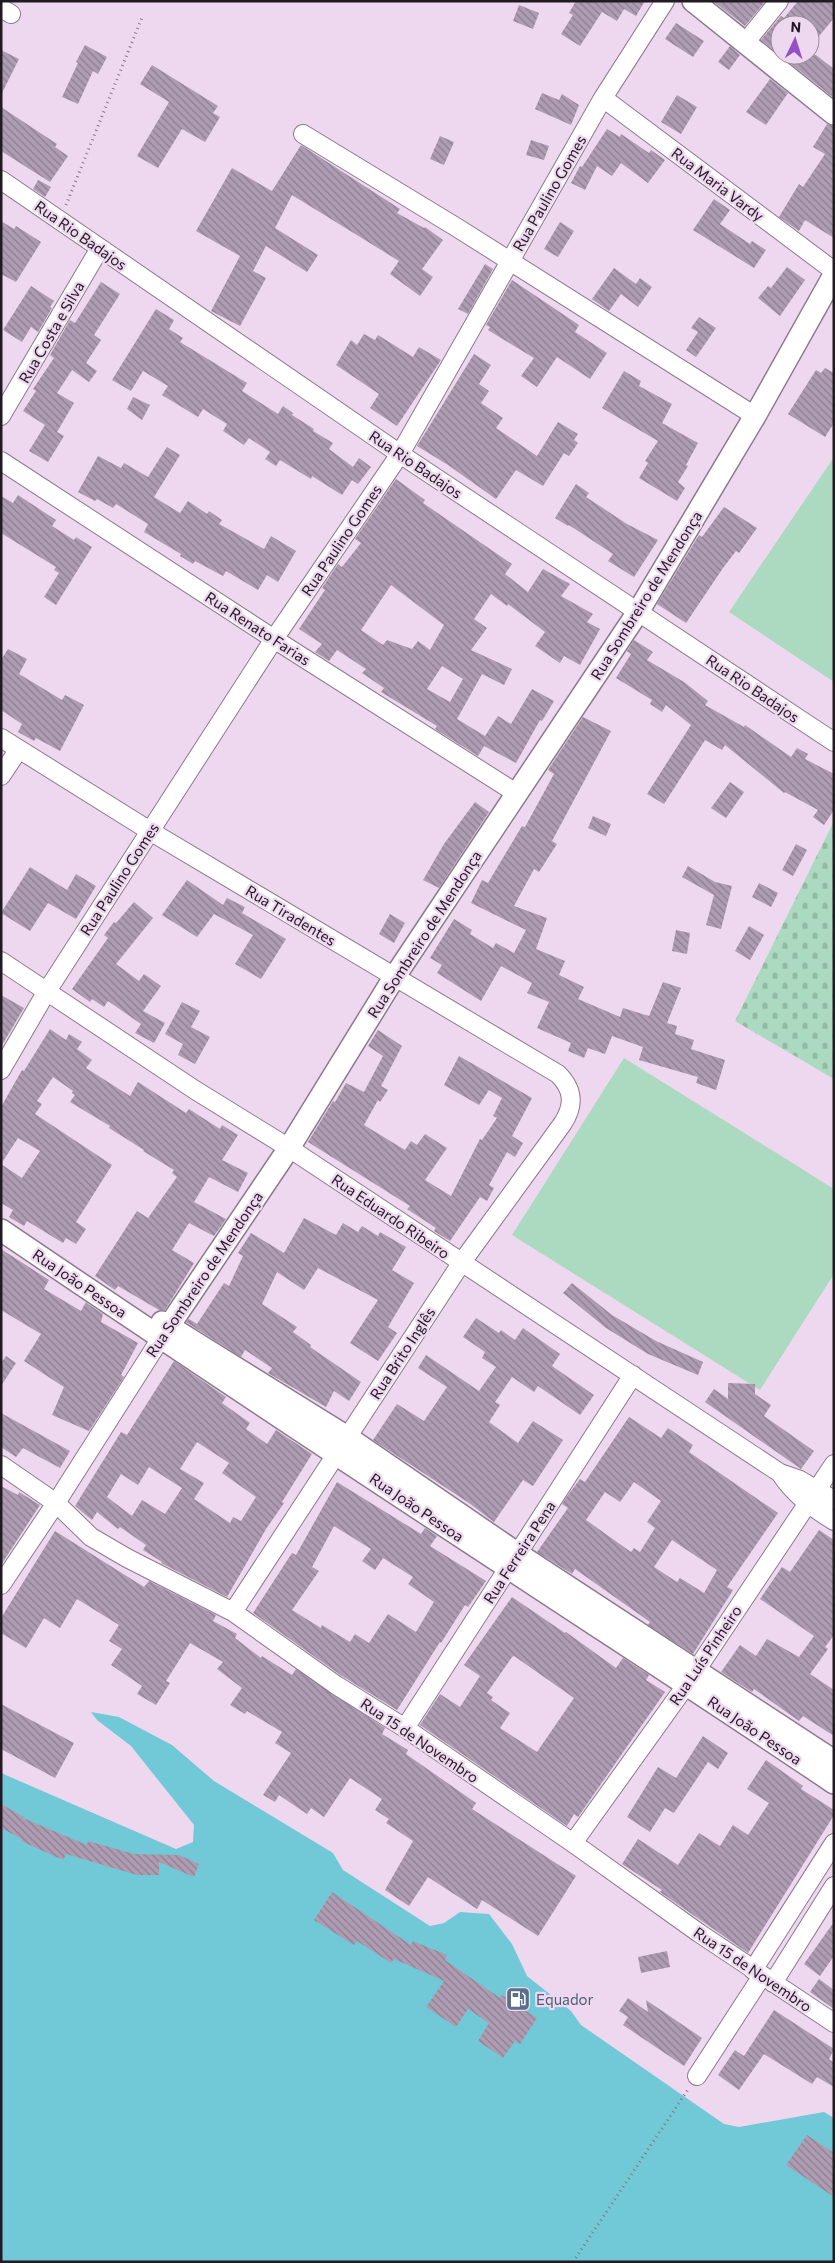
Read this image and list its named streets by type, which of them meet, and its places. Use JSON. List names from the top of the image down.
{
  "streets": {
    "street": [
      "Rua Maria Vardy",
      "Rua Paulino Gomes",
      "Rua Rio Badajos",
      "Rua Costa e Silva",
      "Rua Sombreiro de Mendonça",
      "Rua Renato Farias",
      "Rua Tiradentes",
      "Rua Eduardo Ribeiro",
      "Rua João Pessoa",
      "Rua Brito Inglês",
      "Rua Ferreira Pena",
      "Rua Luís Pinheiro",
      "Rua 15 de Novembro"
    ]
  },
  "crossings": [
    ["Rua Maria Vardy", "Rua Paulino Gomes"],
    ["Rua Paulino Gomes", "Rua Rio Badajos"],
    ["Rua Paulino Gomes", "Rua Renato Farias"],
    ["Rua Paulino Gomes", "Rua Tiradentes"],
    ["Rua Paulino Gomes", "Rua Eduardo Ribeiro"],
    ["Rua Rio Badajos", "Rua Costa e Silva"],
    ["Rua Rio Badajos", "Rua Sombreiro de Mendonça"],
    ["Rua Sombreiro de Mendonça", "Rua Renato Farias"],
    ["Rua Sombreiro de Mendonça", "Rua Tiradentes"],
    ["Rua Sombreiro de Mendonça", "Rua Eduardo Ribeiro"],
    ["Rua Sombreiro de Mendonça", "Rua João Pessoa"],
    ["Rua Sombreiro de Mendonça", "Rua 15 de Novembro"],
    ["Rua Tiradentes", "Rua Brito Inglês"],
    ["Rua Eduardo Ribeiro", "Rua Brito Inglês"],
    ["Rua Eduardo Ribeiro", "Rua Ferreira Pena"],
    ["Rua Eduardo Ribeiro", "Rua Luís Pinheiro"],
    ["Rua João Pessoa", "Rua Brito Inglês"],
    ["Rua João Pessoa", "Rua Ferreira Pena"],
    ["Rua João Pessoa", "Rua Luís Pinheiro"],
    ["Rua Brito Inglês", "Rua 15 de Novembro"],
    ["Rua Ferreira Pena", "Rua 15 de Novembro"],
    ["Rua Luís Pinheiro", "Rua 15 de Novembro"]
  ],
  "places": {
    "fuel station": ["Equador"]
  },
  "north": "top"
}
